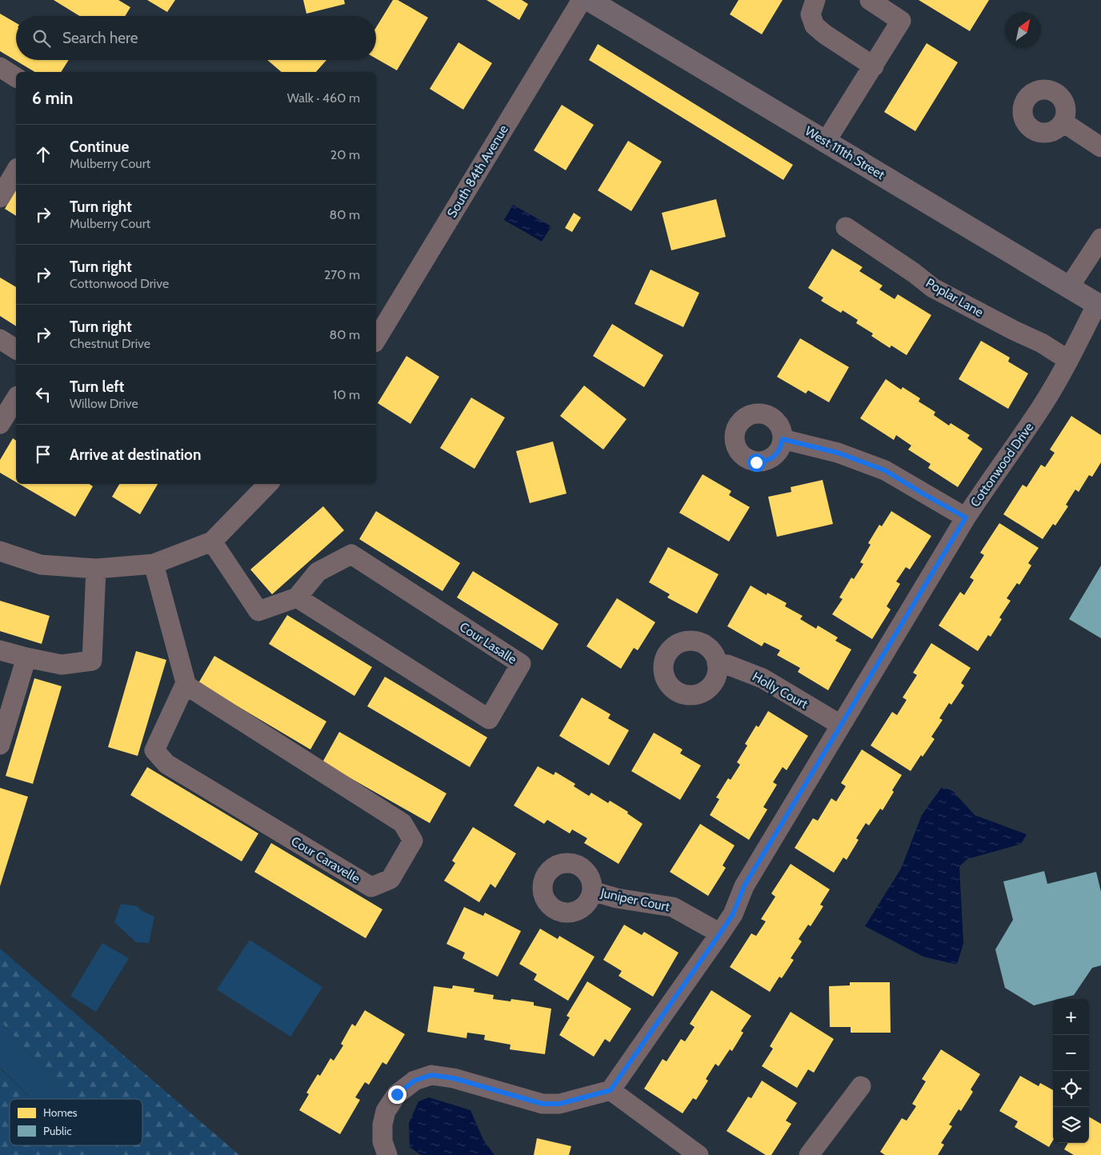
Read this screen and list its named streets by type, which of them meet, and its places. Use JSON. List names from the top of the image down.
{
  "streets": {
    "main road": ["West 111th Street"],
    "street": [
      "South 84th Avenue",
      "Poplar Lane",
      "Cottonwood Drive",
      "Cour Lasalle",
      "Holly Court",
      "Cour Caravelle",
      "Juniper Court"
    ]
  },
  "crossings": [
    ["West 111th Street", "Cottonwood Drive"],
    ["Poplar Lane", "Cottonwood Drive"],
    ["Cottonwood Drive", "Holly Court"],
    ["Cottonwood Drive", "Juniper Court"]
  ],
  "legend": ["Homes", "Public"],
  "north": "top right",
  "page": {
    "search": "Search here",
    "heading": ["6 min", "Walk · 460 m"],
    "list": [
      ["Continue", "Mulberry Court", "20 m"],
      ["Turn right", "Mulberry Court", "80 m"],
      ["Turn right", "Cottonwood Drive", "270 m"],
      ["Turn right", "Chestnut Drive", "80 m"],
      ["Turn left", "Willow Drive", "10 m"],
      "Arrive at destination"
    ],
    "map_buttons": ["+", "−"]
  }
}
